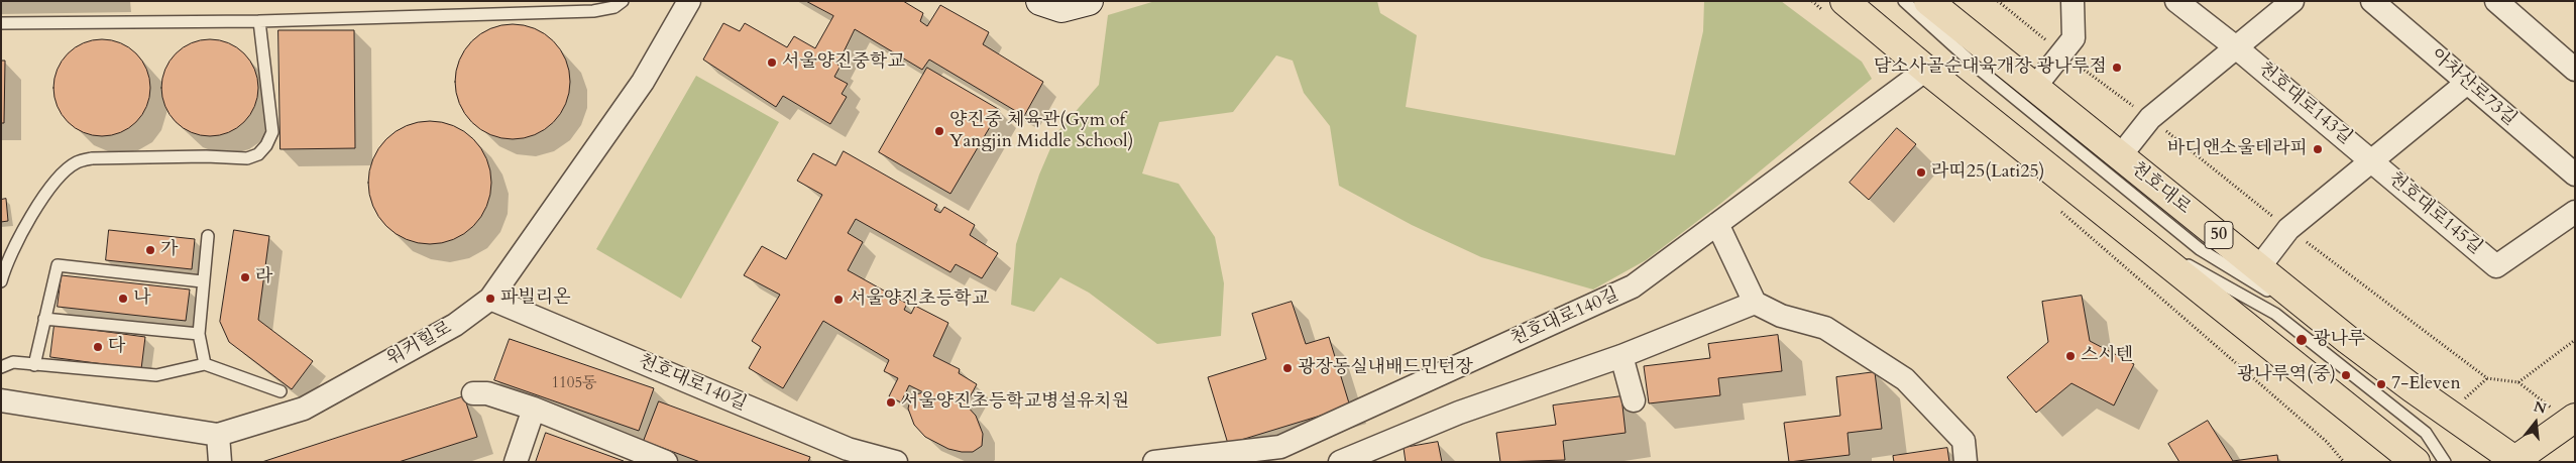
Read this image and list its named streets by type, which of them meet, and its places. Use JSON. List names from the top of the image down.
{
  "streets": {
    "main road": ["천호대로", "50"],
    "street": [
      "아차산로73길",
      "천호대로143길",
      "천호대로145길",
      "천호대로140길",
      "워커힐로"
    ]
  },
  "crossings": [
    ["아차산로73길", "천호대로145길"],
    ["천호대로143길", "천호대로145길"],
    ["천호대로", "천호대로145길"],
    ["천호대로140길", "워커힐로"]
  ],
  "places": [
    "서울양진중학교",
    "담소사골순대육개장 광나루점",
    "양진중 체육관(Gym of Yangjin Middle School)",
    "바디앤소울테라피",
    "라띠25(Lati25)",
    "가",
    "라",
    "나",
    "파빌리온",
    "서울양진초등학교",
    "광나루",
    "다",
    "스시텐",
    "광장동실내배드민턴장",
    "광나루역(중)",
    "7-Eleven",
    "서울양진초등학교병설유치원"
  ],
  "house_numbers": ["1105동"],
  "north": "top"
}
